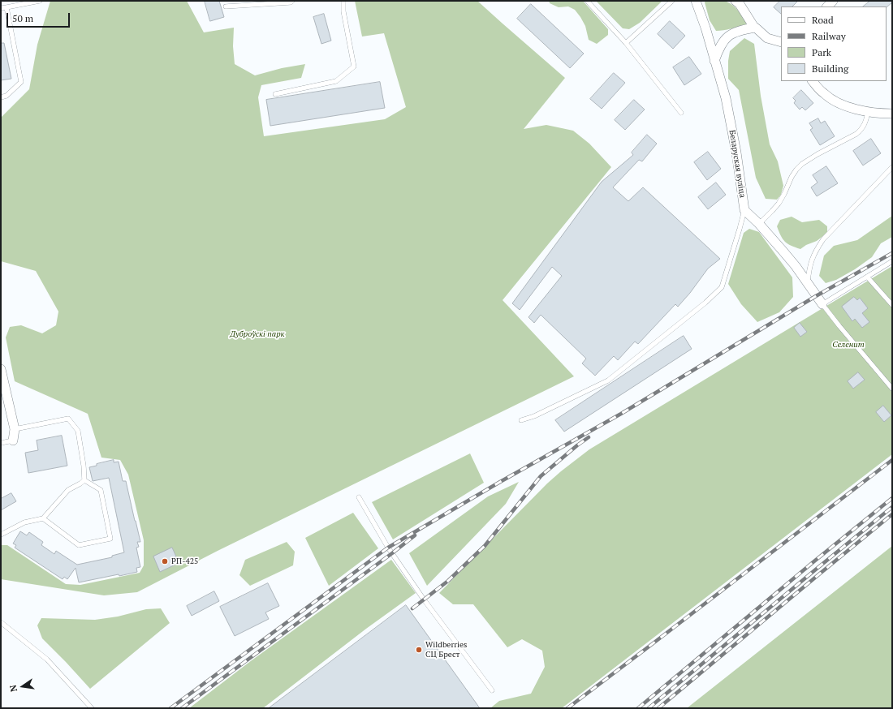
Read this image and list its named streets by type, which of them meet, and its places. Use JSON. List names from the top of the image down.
{
  "streets": {
    "street": ["Беларуская вуліца"]
  },
  "parks": ["Дуброўскі парк", "Селенит"],
  "places": ["РП-425", "Wildberries СЦ Брест"],
  "legend": [
    "Road",
    "Railway",
    "Park",
    "Building"
  ],
  "scale_bar": "50 m",
  "north": "left"
}
